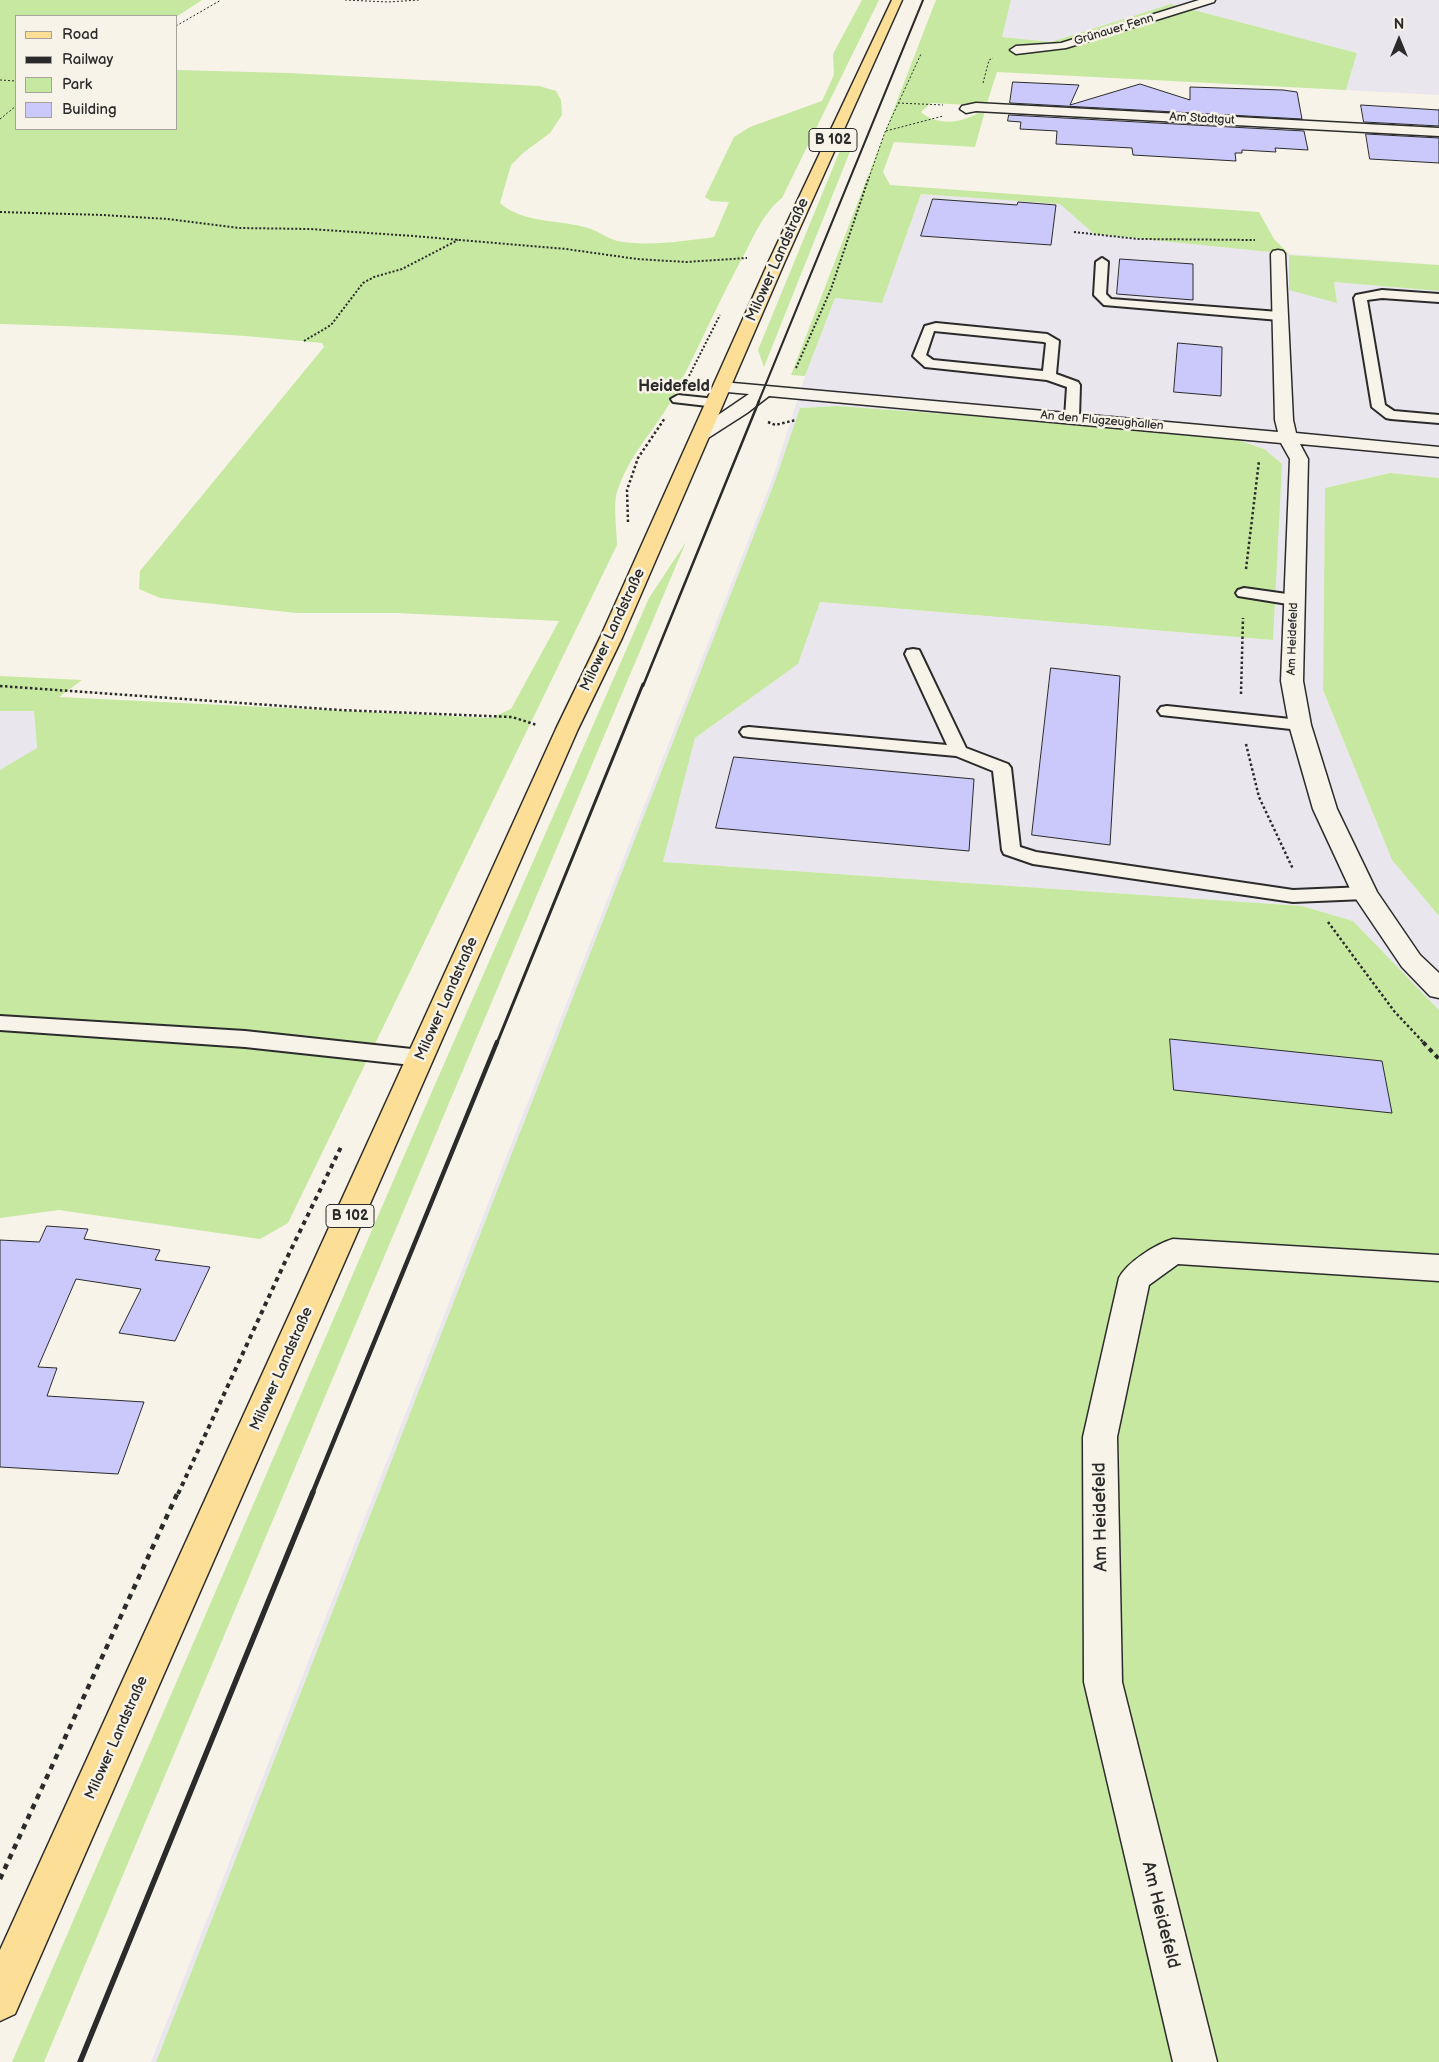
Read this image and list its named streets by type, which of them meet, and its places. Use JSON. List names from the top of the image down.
{
  "streets": {
    "main road": ["B 102", "Milower Landstraße"],
    "street": [
      "Grünauer Fenn",
      "Am Stadtgut",
      "An den Flugzeughallen",
      "Am Heidefeld"
    ]
  },
  "crossings": [
    ["Milower Landstraße", "An den Flugzeughallen"],
    ["An den Flugzeughallen", "Am Heidefeld"]
  ],
  "districts": ["Heidefeld"],
  "legend": [
    "Road",
    "Railway",
    "Park",
    "Building"
  ],
  "north": "top"
}
